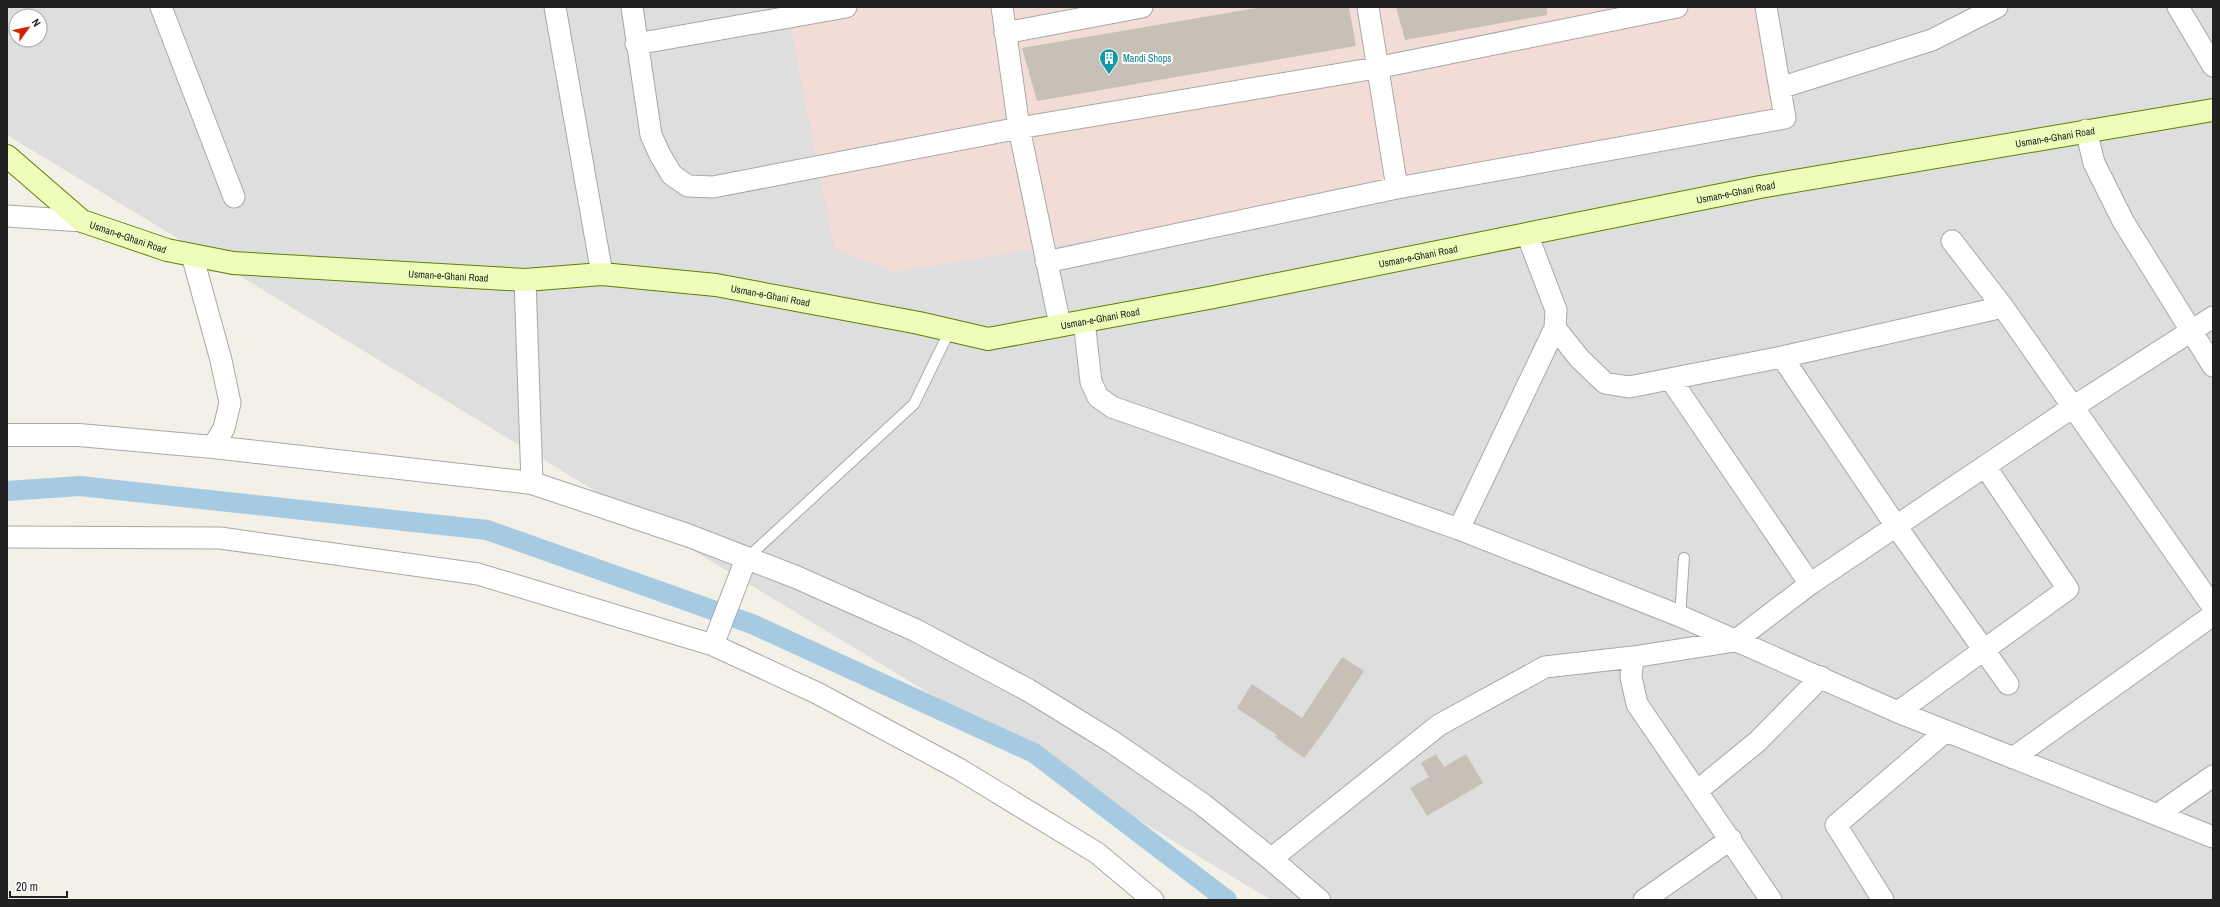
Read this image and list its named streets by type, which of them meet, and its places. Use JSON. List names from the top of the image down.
{
  "streets": {
    "main road": ["Usman-e-Ghani Road"]
  },
  "places": {
    "building": ["Mandi Shops"]
  },
  "scale_bar": "20 m",
  "north": "top right"
}
